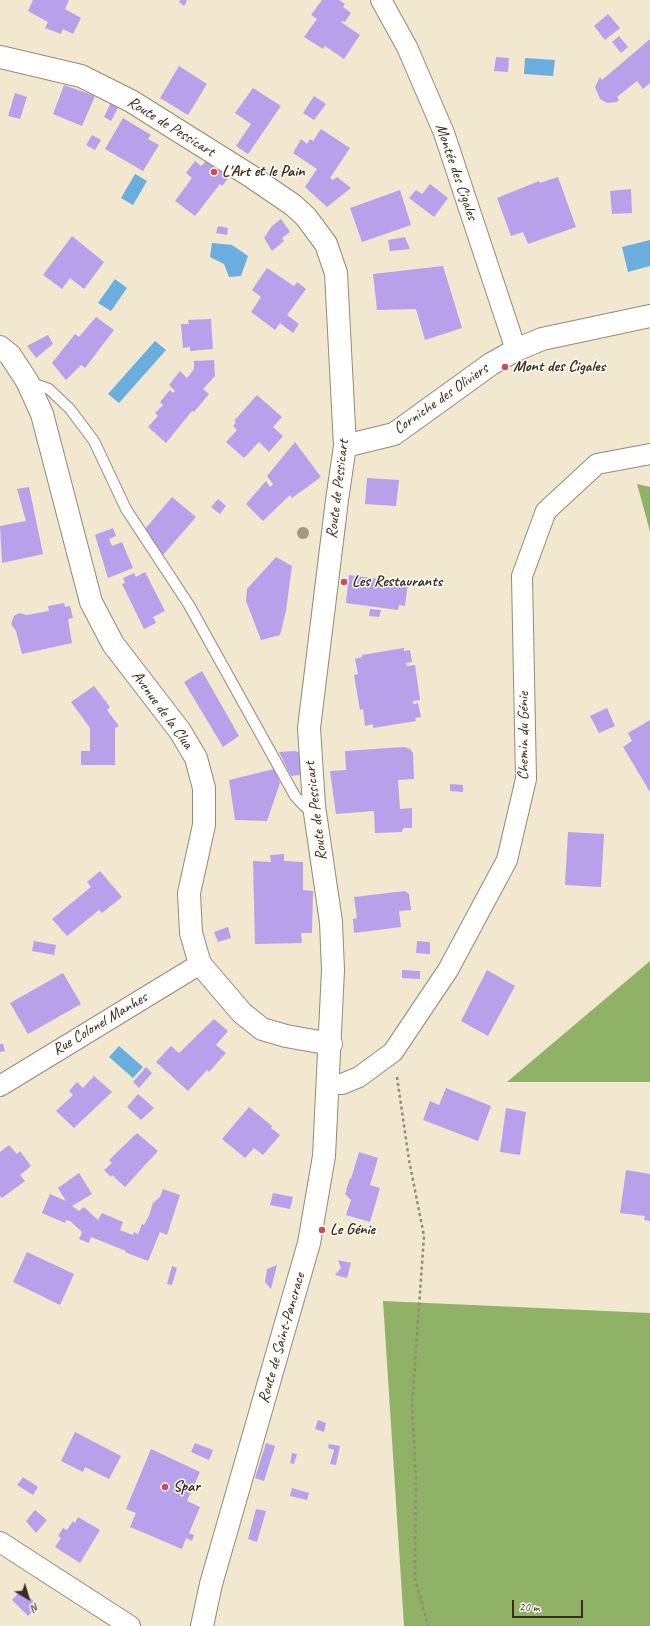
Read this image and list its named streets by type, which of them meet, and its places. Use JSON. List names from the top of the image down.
{
  "streets": {
    "street": [
      "Route de Pessicart",
      "Montée des Cigales",
      "Corniche des Oliviers",
      "Avenue de la Clua",
      "Chemin du Génie",
      "Rue Colonel Manhes",
      "Route de Saint-Pancrace"
    ]
  },
  "crossings": [
    ["Route de Pessicart", "Corniche des Oliviers"],
    ["Route de Pessicart", "Avenue de la Clua"],
    ["Route de Pessicart", "Route de Saint-Pancrace"],
    ["Montée des Cigales", "Corniche des Oliviers"],
    ["Avenue de la Clua", "Rue Colonel Manhes"],
    ["Avenue de la Clua", "Route de Saint-Pancrace"],
    ["Chemin du Génie", "Route de Saint-Pancrace"]
  ],
  "places": [
    "L'Art et le Pain",
    "Mont des Cigales",
    "Les Restaurants",
    "Le Génie",
    "Spar"
  ],
  "scale_bar": "20 m",
  "north": "bottom right"
}
